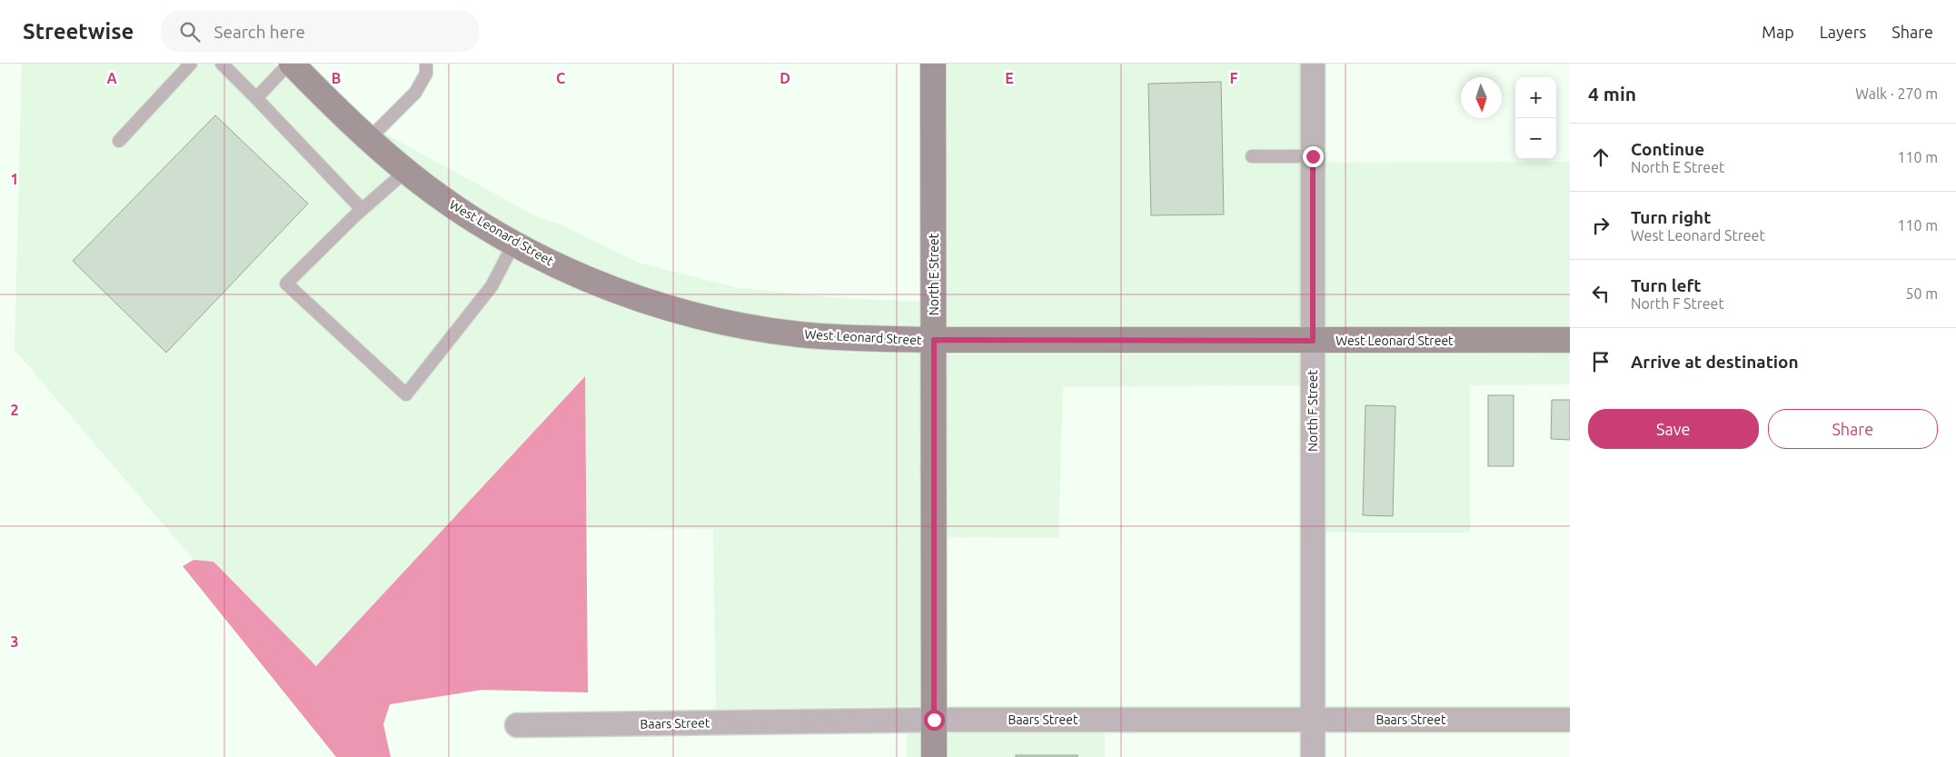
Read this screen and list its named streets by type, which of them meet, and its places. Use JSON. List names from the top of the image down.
{
  "streets": {
    "street": [
      "West Leonard Street",
      "North E Street",
      "North F Street",
      "Baars Street"
    ]
  },
  "crossings": [
    ["West Leonard Street", "North E Street"],
    ["West Leonard Street", "North F Street"],
    ["North E Street", "Baars Street"],
    ["North F Street", "Baars Street"]
  ],
  "north": "bottom",
  "page": {
    "header": "Streetwise",
    "search": "Search here",
    "nav": ["Map", "Layers", "Share"],
    "heading": ["4 min", "Walk · 270 m"],
    "map_buttons": ["+", "−"],
    "list": [
      ["Continue", "North E Street", "110 m"],
      ["Turn right", "West Leonard Street", "110 m"],
      ["Turn left", "North F Street", "50 m"],
      "Arrive at destination"
    ],
    "buttons": ["Save", "Share"]
  },
  "grid": {
    "columns": [
      "A",
      "B",
      "C",
      "D",
      "E",
      "F"
    ],
    "rows": ["1", "2", "3"]
  }
}
